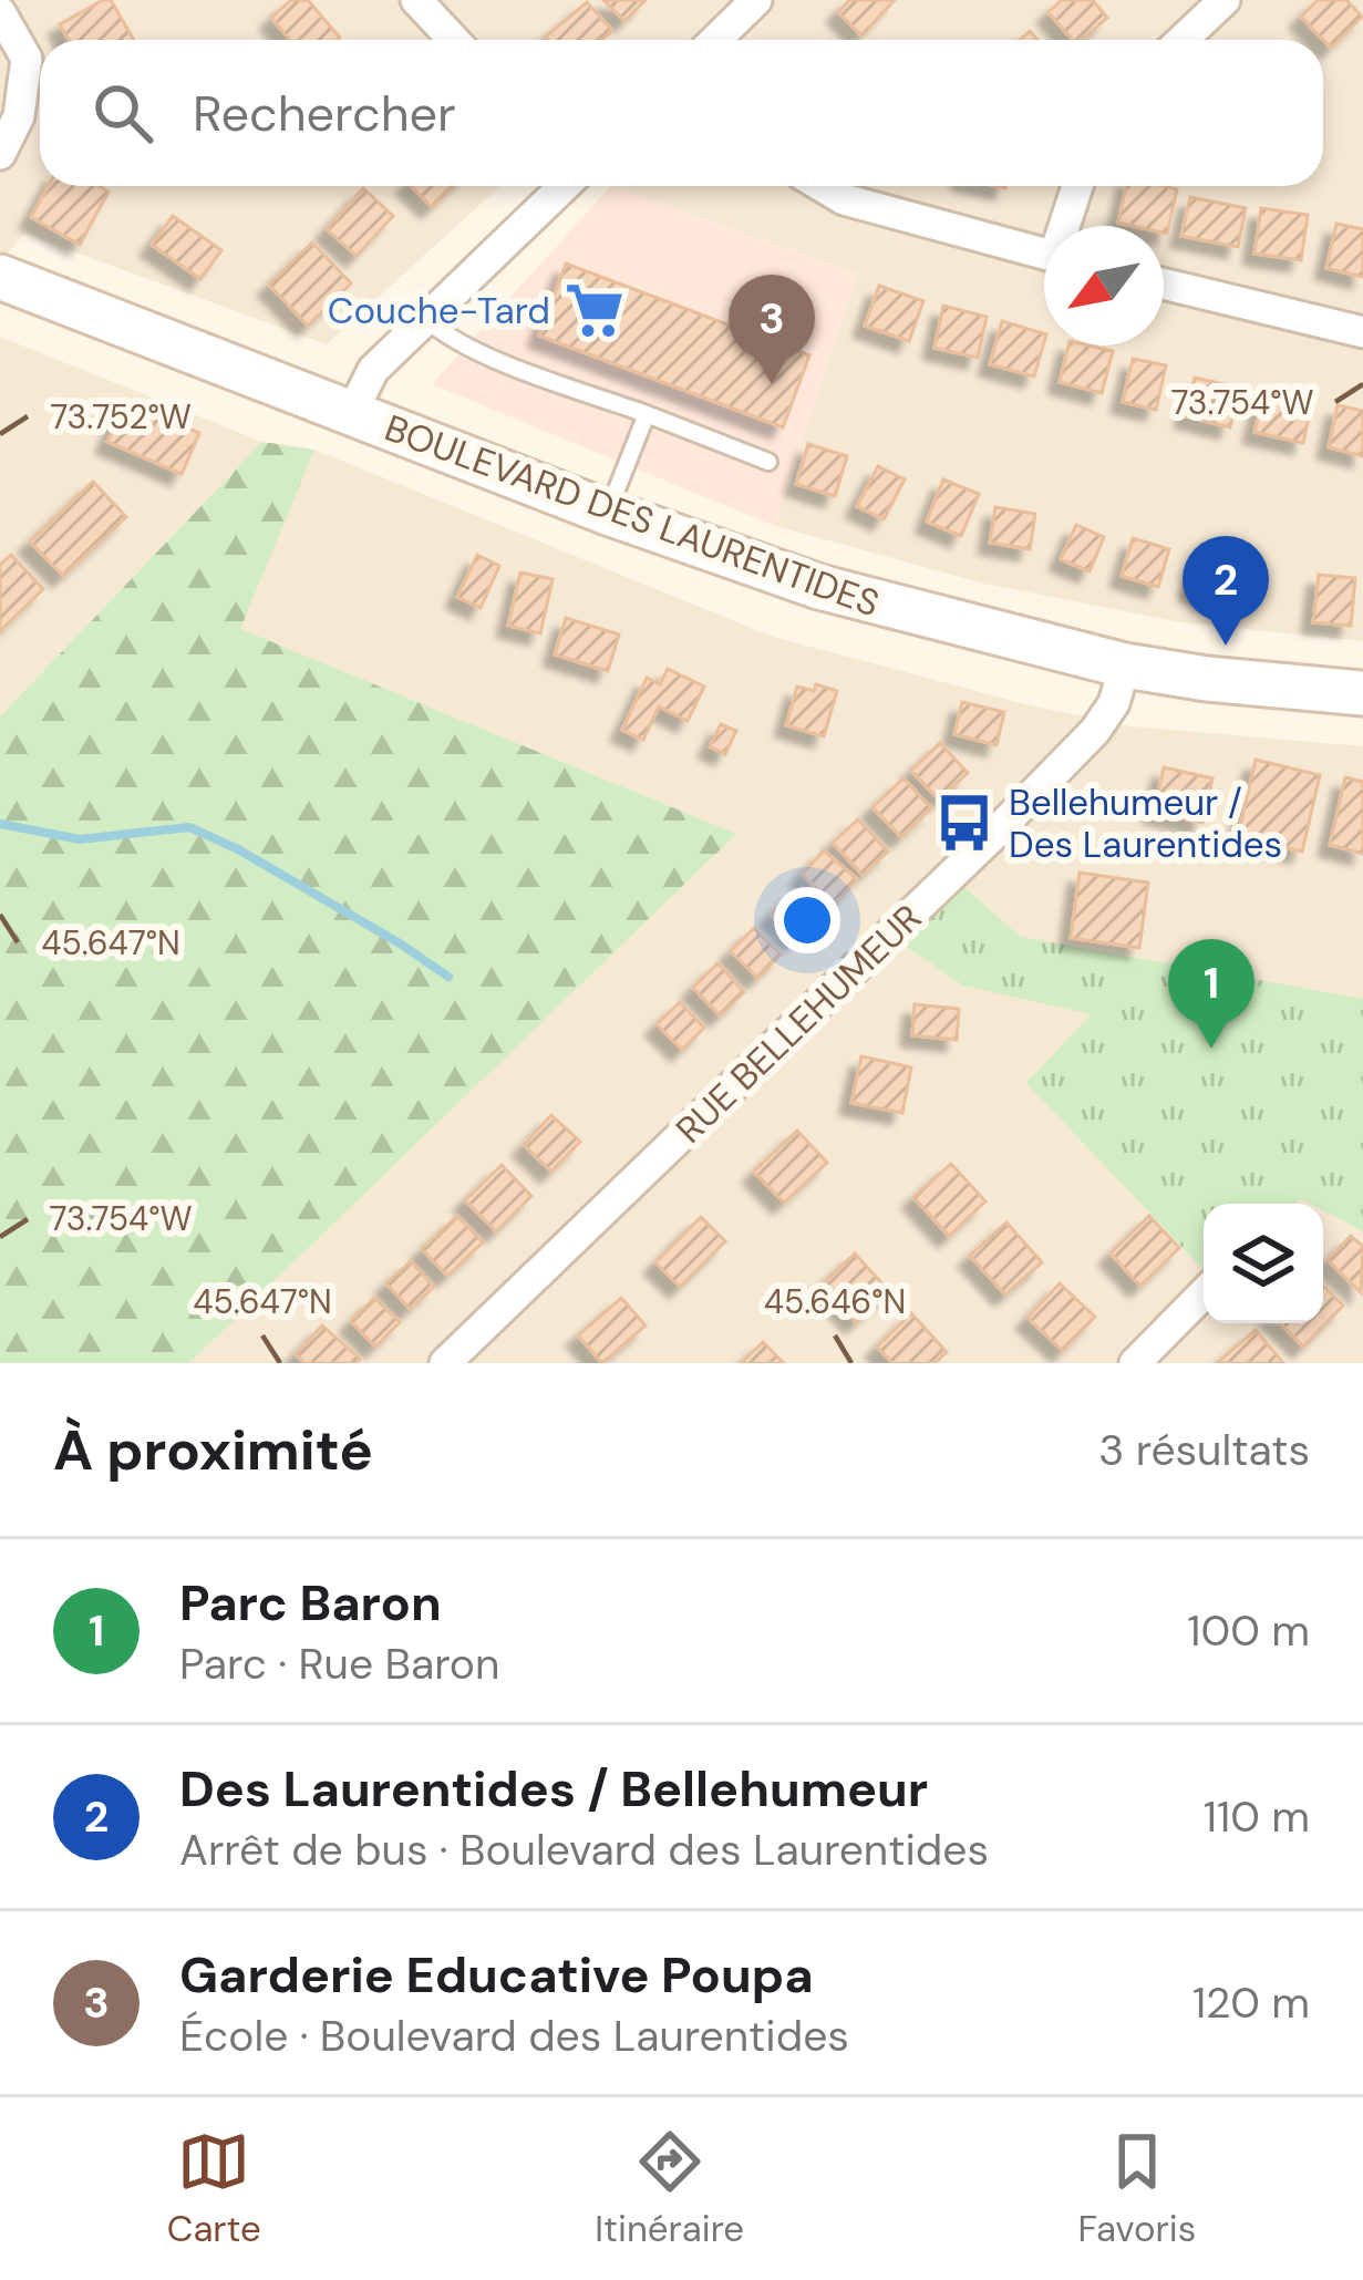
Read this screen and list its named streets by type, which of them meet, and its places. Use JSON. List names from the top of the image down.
{
  "streets": {
    "street": ["BOULEVARD DES LAURENTIDES", "RUE BELLEHUMEUR"]
  },
  "crossings": [
    ["BOULEVARD DES LAURENTIDES", "RUE BELLEHUMEUR"]
  ],
  "places": {
    "supermarket": ["Couche-Tard"],
    "bus stop": ["Bellehumeur / Des Laurentides"]
  },
  "north": "bottom left",
  "page": {
    "search": "Rechercher",
    "pins": ["3", "2", "1"],
    "heading": ["À proximité", "3 résultats"],
    "list": [
      {
        "mark": "1",
        "name": "Parc Baron",
        "note": "Parc · Rue Baron",
        "value": "100 m"
      },
      {
        "mark": "2",
        "name": "Des Laurentides / Bellehumeur",
        "note": "Arrêt de bus · Boulevard des Laurentides",
        "value": "110 m"
      },
      {
        "mark": "3",
        "name": "Garderie Educative Poupa",
        "note": "École · Boulevard des Laurentides",
        "value": "120 m"
      }
    ],
    "nav": ["Carte", "Itinéraire", "Favoris"]
  },
  "coordinates": [
    "73.754°W",
    "73.752°W",
    "45.647°N",
    "45.646°N"
  ]
}
